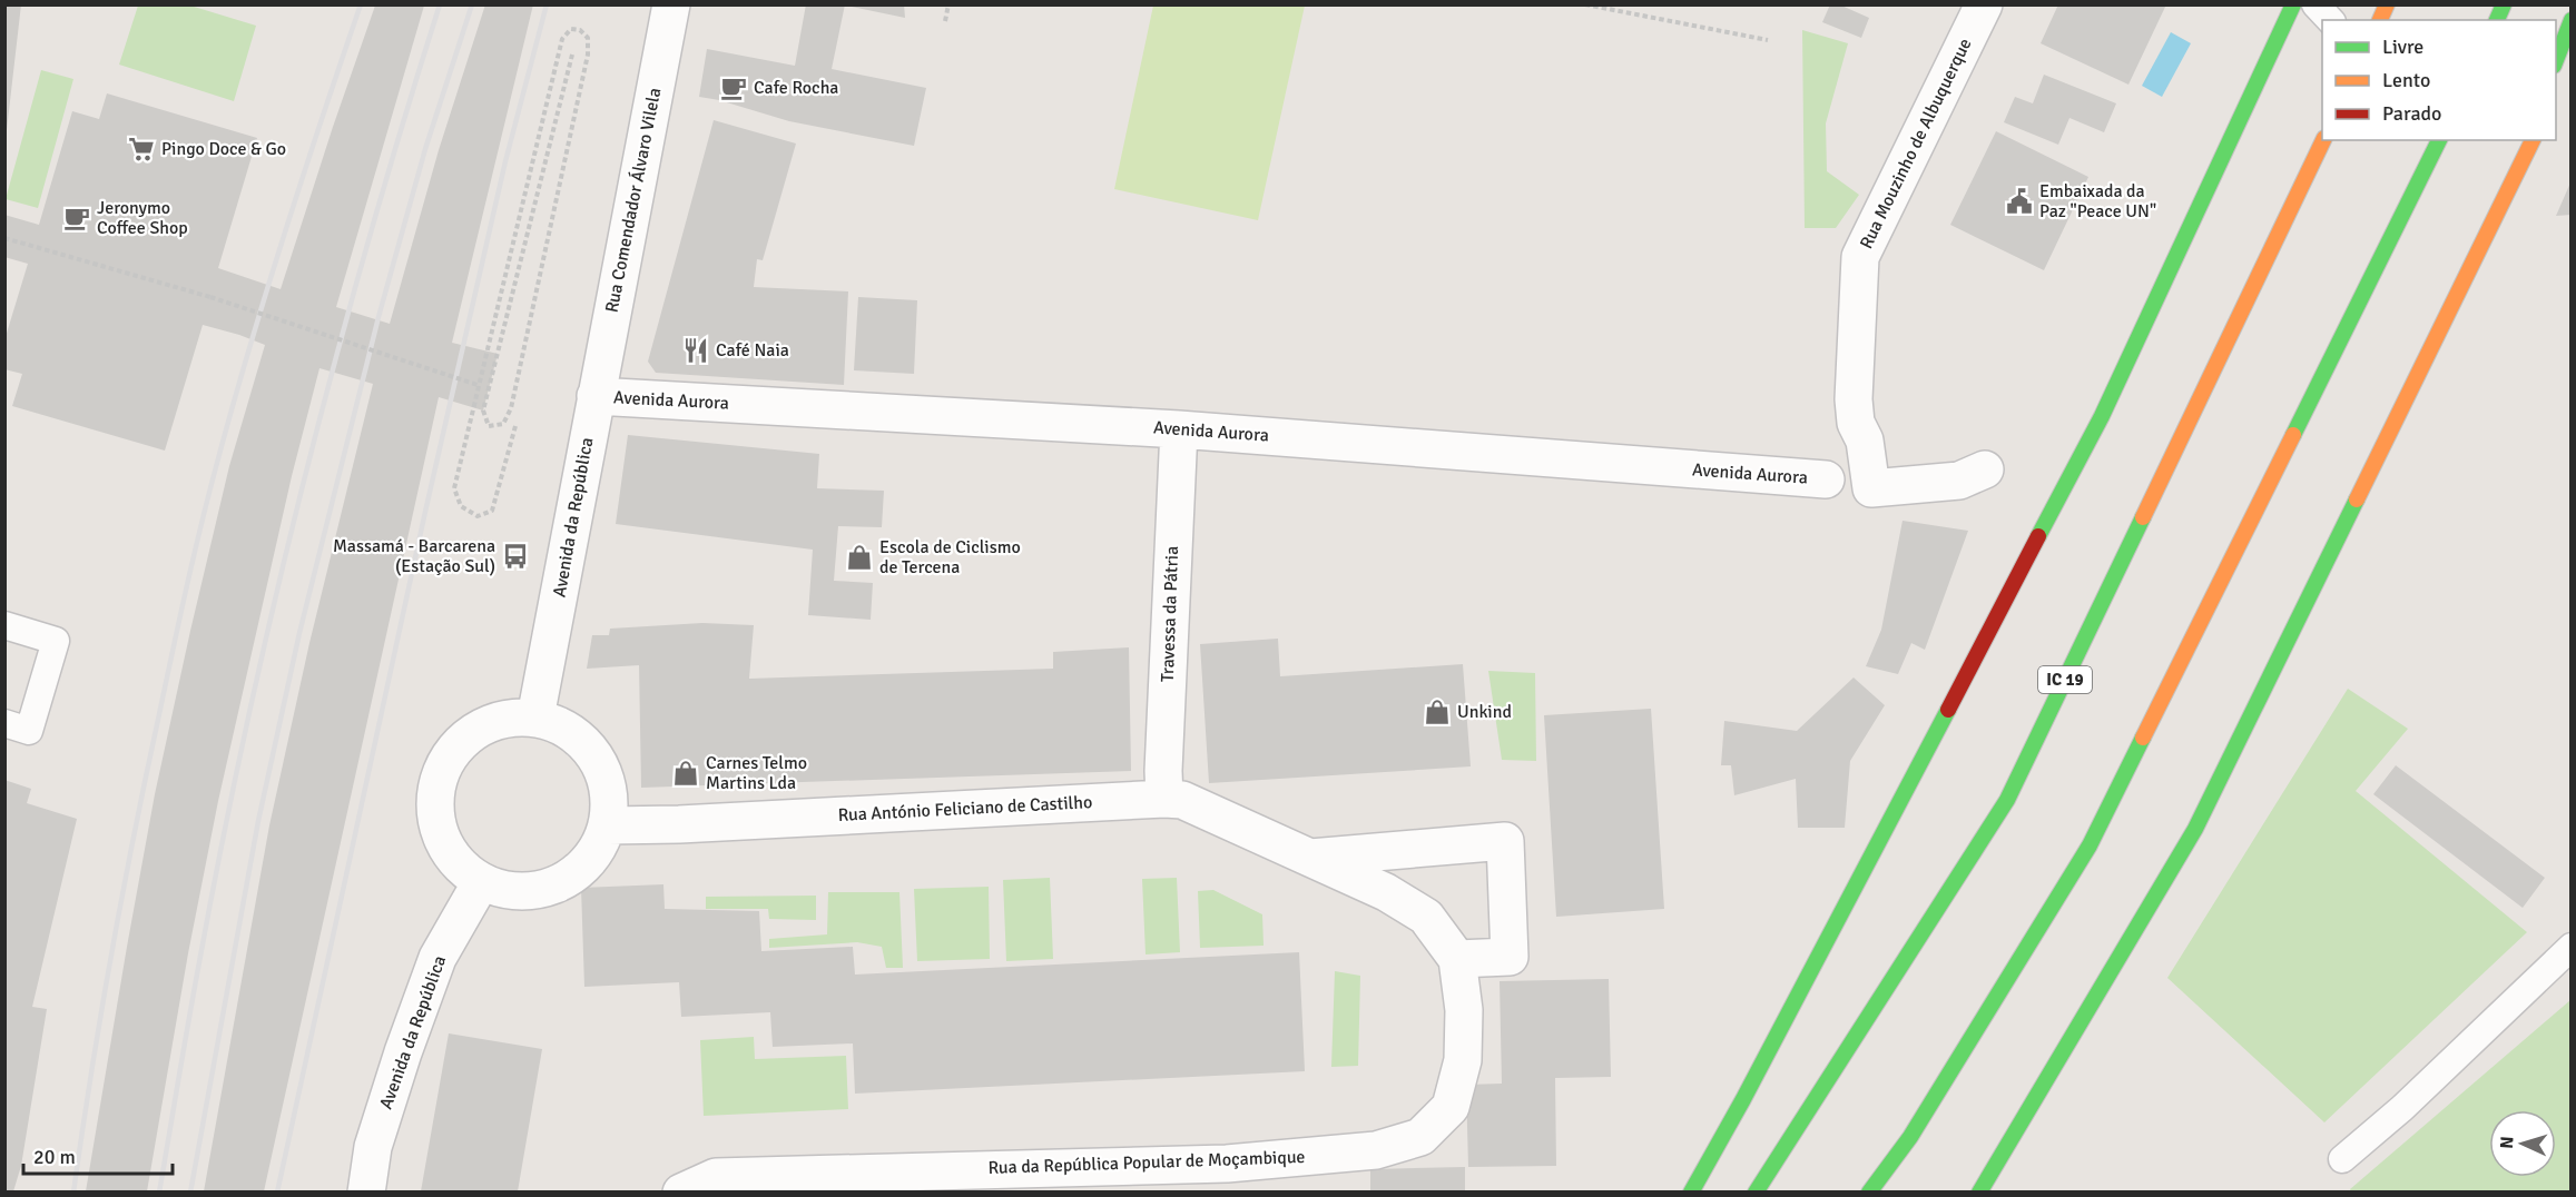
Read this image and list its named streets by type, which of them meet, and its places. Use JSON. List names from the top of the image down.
{
  "streets": {
    "highway": ["IC 19"],
    "street": [
      "Rua Mouzinho de Albuquerque",
      "Rua Comendador Álvaro Vilela",
      "Avenida Aurora",
      "Avenida da República",
      "Travessa da Pátria",
      "Rua António Feliciano de Castilho",
      "Rua da República Popular de Moçambique"
    ]
  },
  "crossings": [
    ["Rua Comendador Álvaro Vilela", "Avenida Aurora"],
    ["Rua Comendador Álvaro Vilela", "Avenida da República"],
    ["Avenida Aurora", "Avenida da República"],
    ["Avenida Aurora", "Travessa da Pátria"],
    ["Avenida da República", "Rua António Feliciano de Castilho"],
    ["Travessa da Pátria", "Rua António Feliciano de Castilho"],
    ["Rua António Feliciano de Castilho", "Rua da República Popular de Moçambique"]
  ],
  "places": {
    "cafe": ["Cafe Rocha", "Jeronymo Coffee Shop"],
    "supermarket": ["Pingo Doce & Go"],
    "public building": ["Embaixada da Paz \"Peace UN\""],
    "restaurant": ["Café Naia"],
    "bus stop": ["Massamá - Barcarena (Estação Sul)"],
    "shop": ["Escola de Ciclismo de Tercena", "Unkind", "Carnes Telmo Martins Lda"]
  },
  "legend": ["Livre", "Lento", "Parado"],
  "scale_bar": "20 m",
  "north": "left"
}
